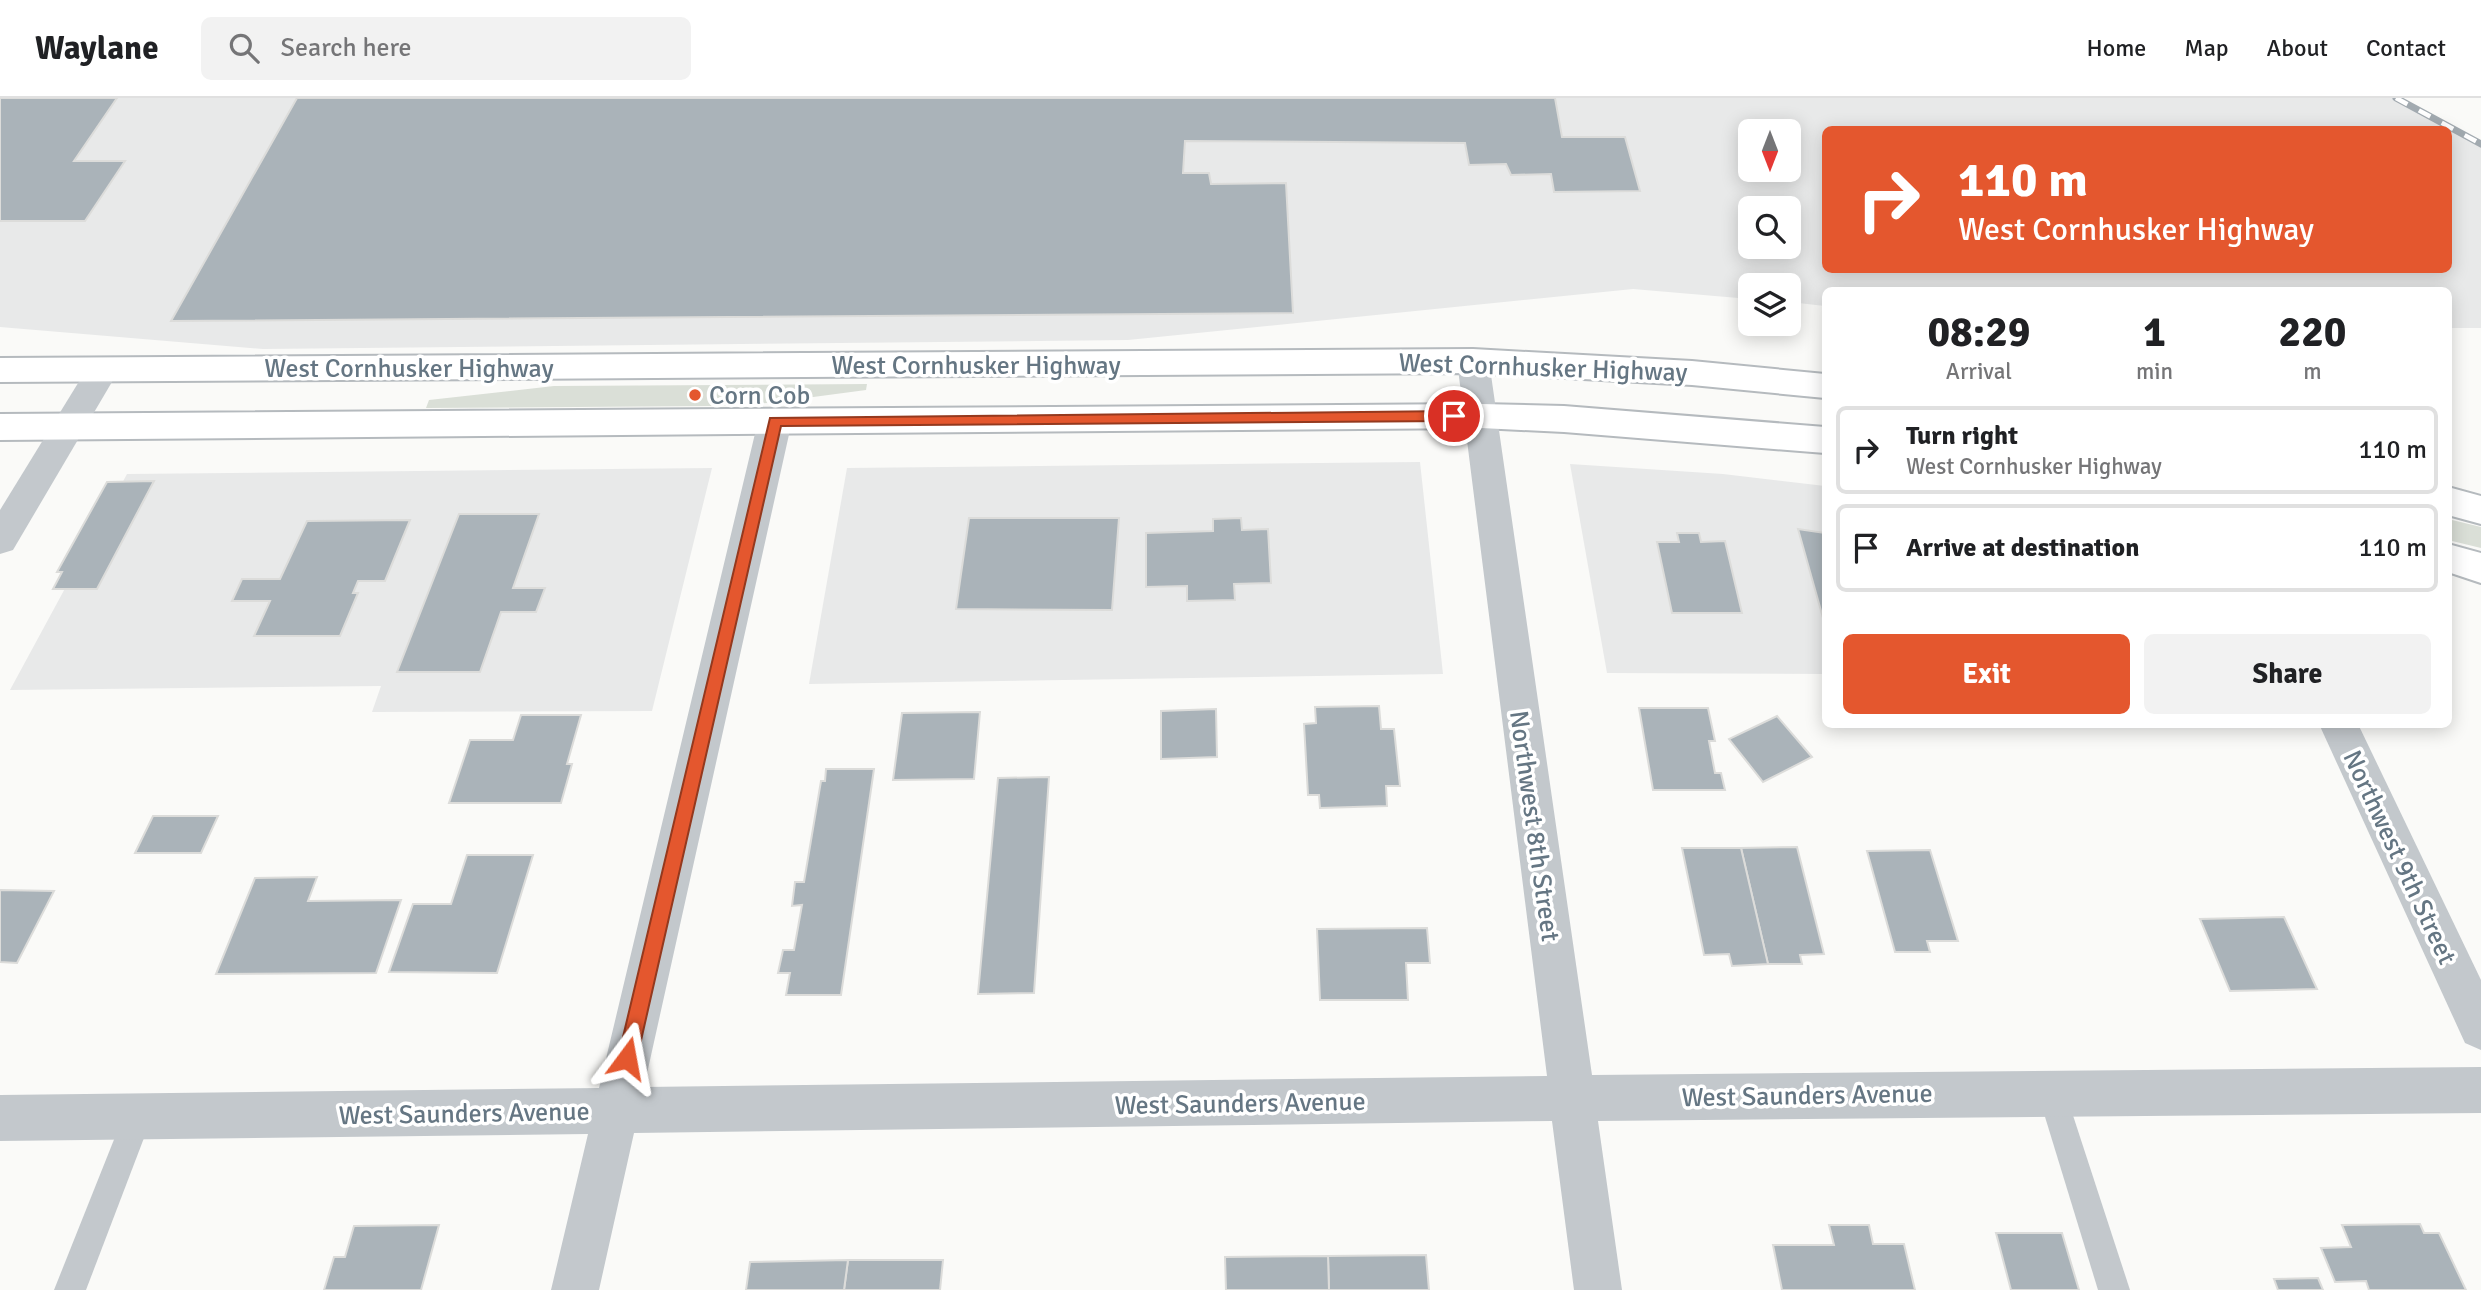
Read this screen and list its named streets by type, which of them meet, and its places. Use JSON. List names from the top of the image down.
{
  "streets": {
    "main road": ["West Cornhusker Highway"],
    "street": ["Northwest 8th Street", "Northwest 9th Street", "West Saunders Avenue"]
  },
  "crossings": [
    ["West Cornhusker Highway", "Northwest 8th Street"],
    ["Northwest 8th Street", "West Saunders Avenue"]
  ],
  "places": ["Corn Cob"],
  "north": "bottom",
  "page": {
    "header": "Waylane",
    "search": "Search here",
    "nav": [
      "Home",
      "Map",
      "About",
      "Contact"
    ],
    "turn": ["110 m", "West Cornhusker Highway"],
    "eta": [
      "08:29",
      "Arrival",
      "1",
      "min",
      "220",
      "m"
    ],
    "list": [
      {
        "name": "Turn right",
        "note": "West Cornhusker Highway",
        "value": "110 m"
      },
      {
        "name": "Arrive at destination",
        "value": "110 m"
      }
    ],
    "buttons": ["Exit", "Share"]
  }
}
